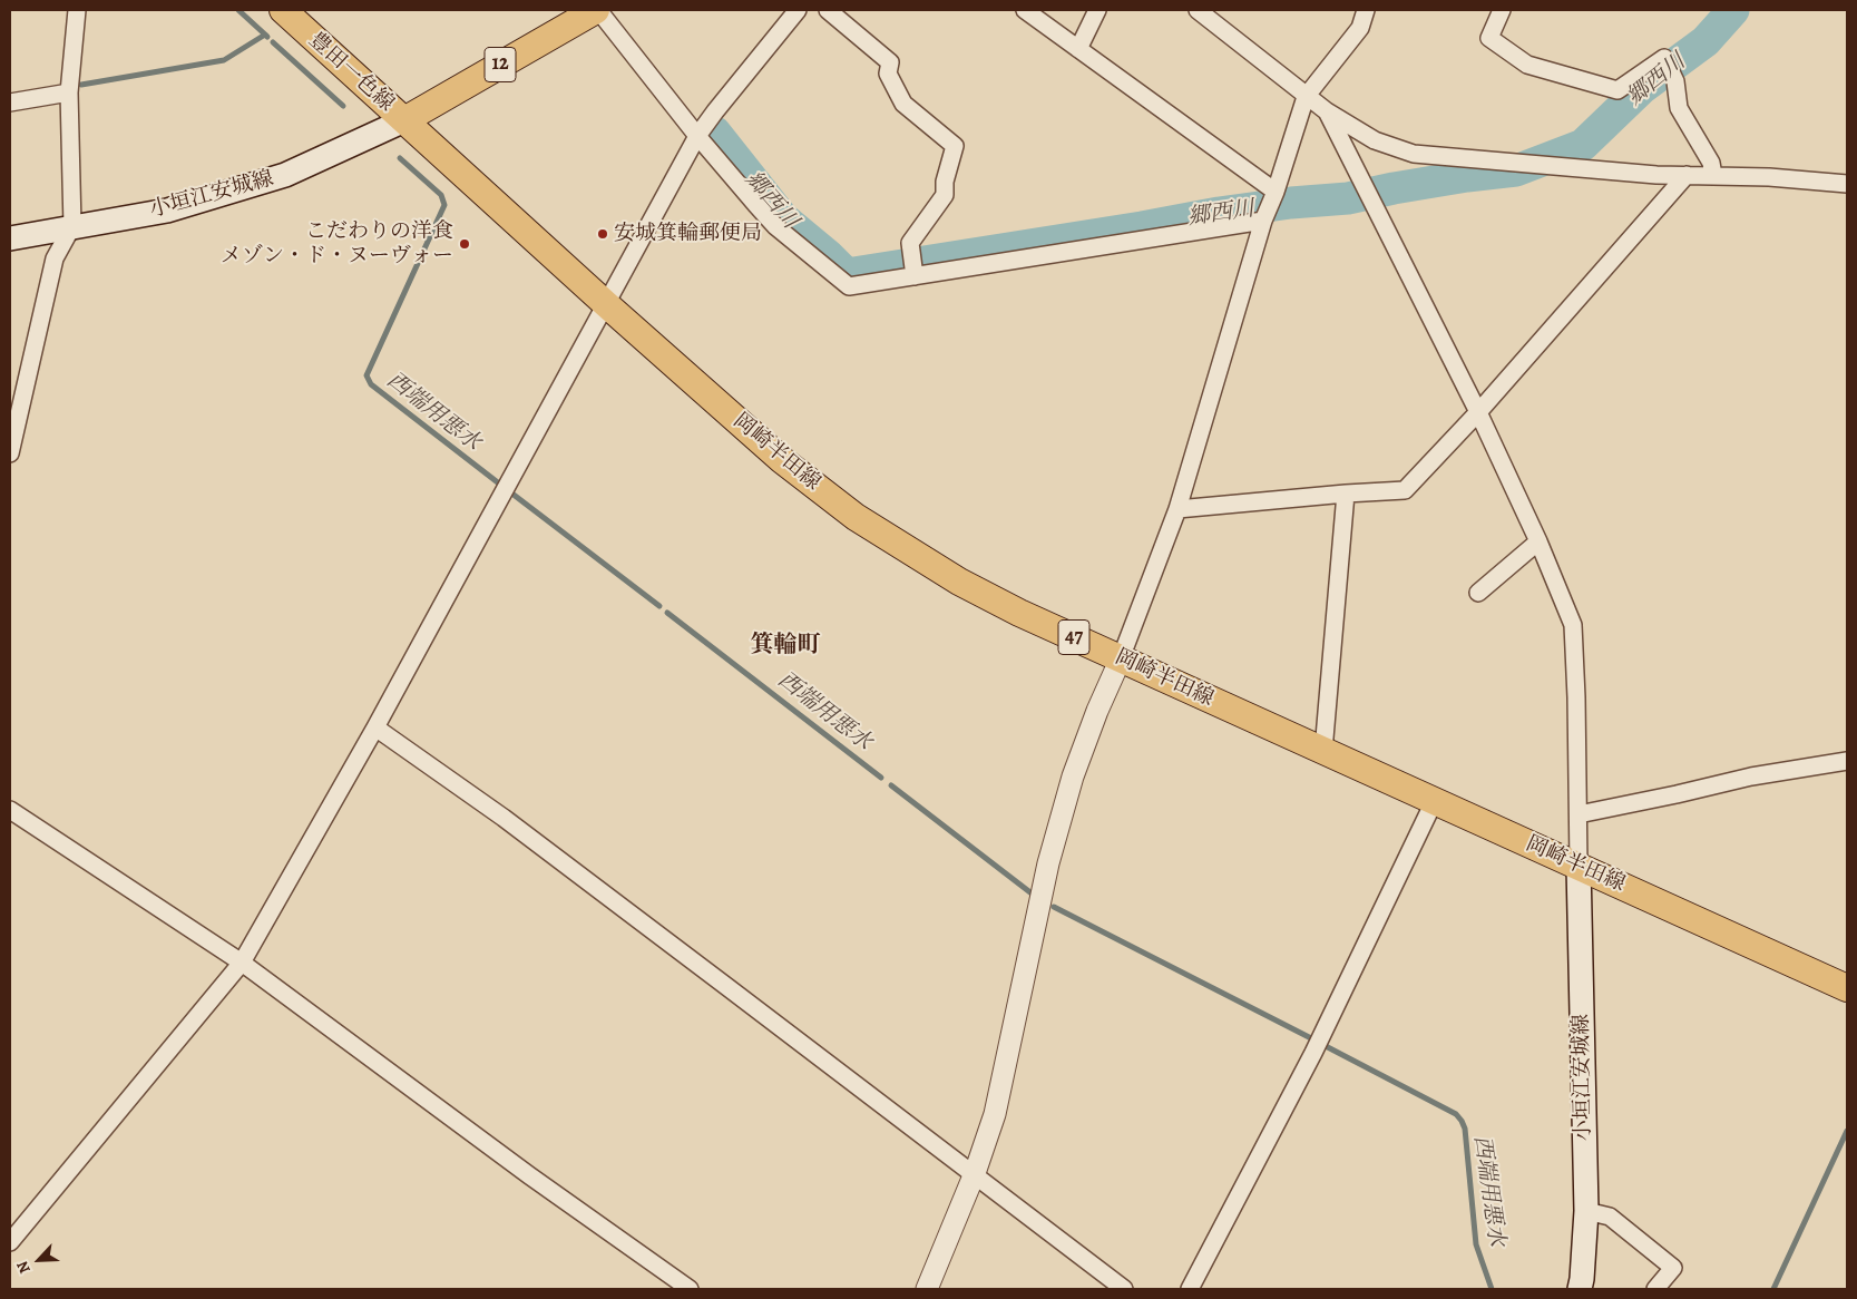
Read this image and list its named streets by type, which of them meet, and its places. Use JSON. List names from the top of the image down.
{
  "streets": {
    "main road": [
      "12",
      "豊田一色線",
      "小垣江安城線",
      "岡崎半田線",
      "47"
    ]
  },
  "crossings": [
    ["豊田一色線", "小垣江安城線"],
    ["豊田一色線", "岡崎半田線"],
    ["小垣江安城線", "岡崎半田線"]
  ],
  "districts": ["箕輪町"],
  "water": ["郷西川", "西端用悪水"],
  "places": ["安城箕輪郵便局", "こだわりの洋食 メゾン・ド・ヌーヴォー"],
  "north": "bottom left"
}
